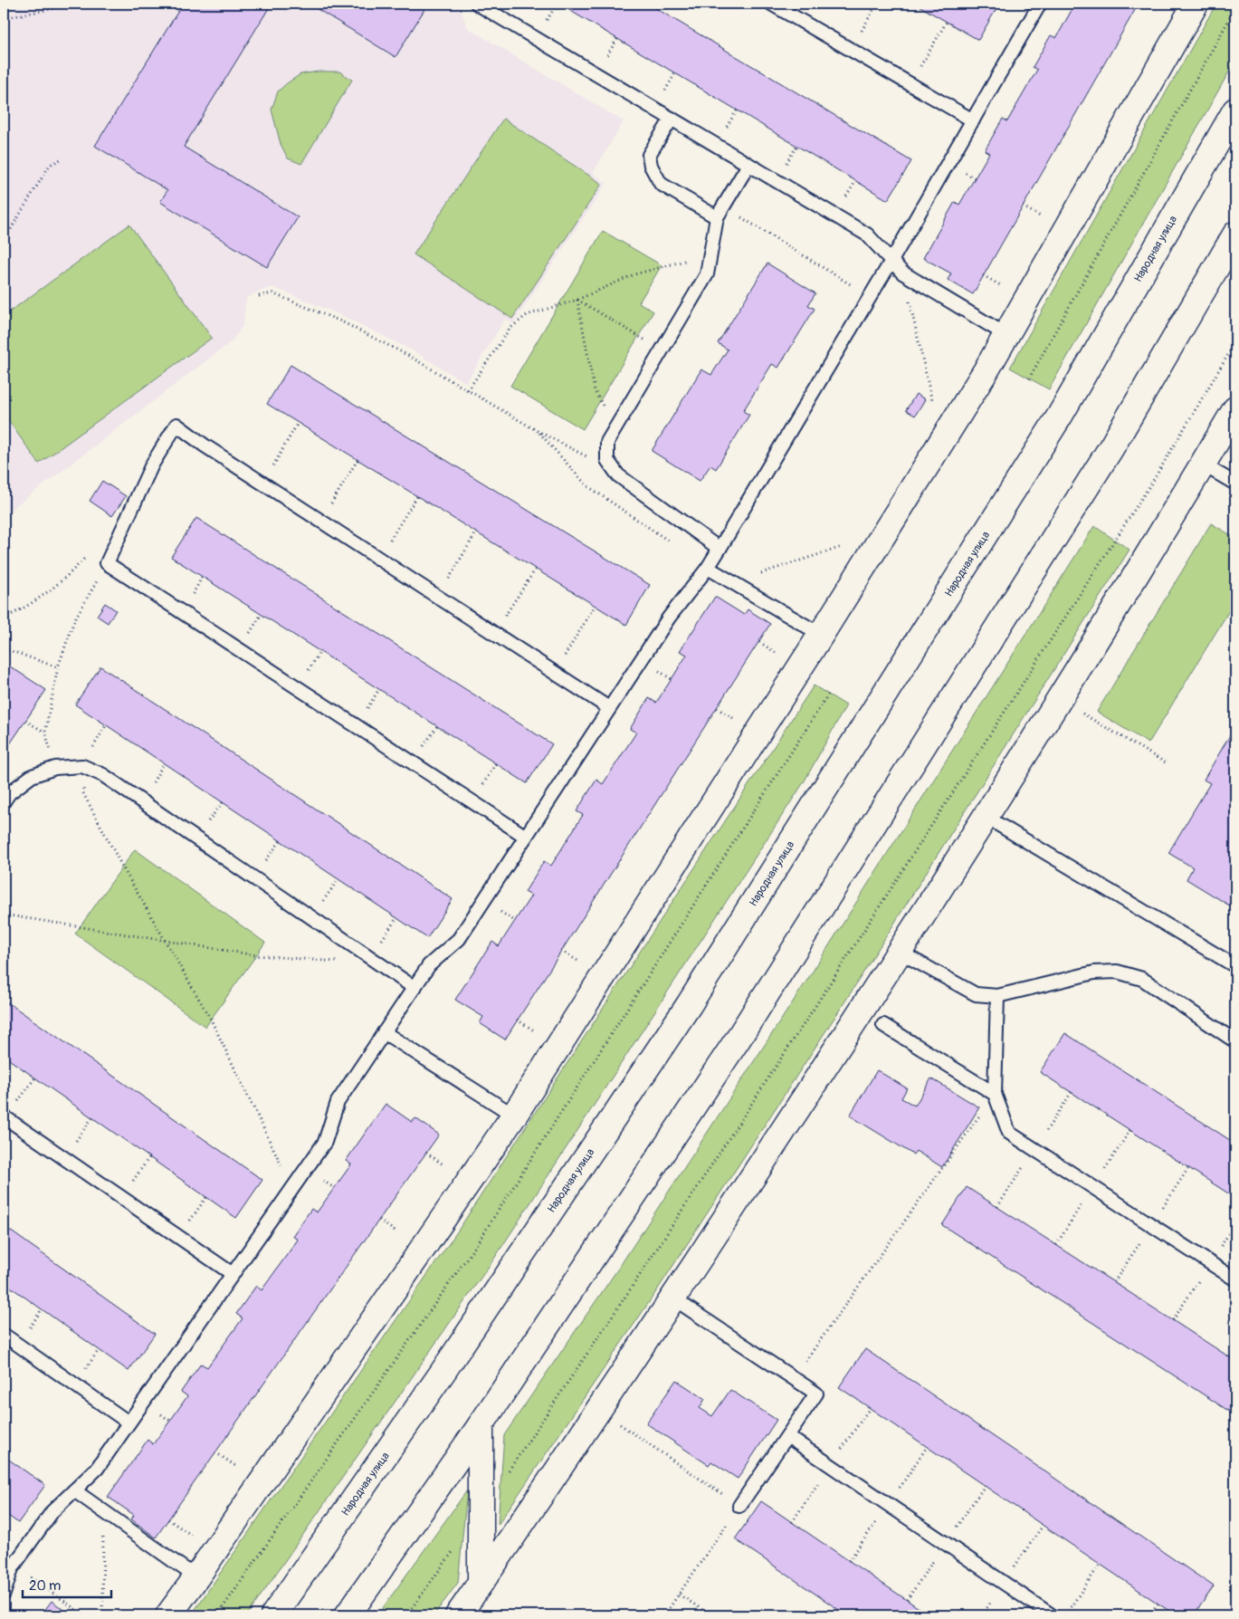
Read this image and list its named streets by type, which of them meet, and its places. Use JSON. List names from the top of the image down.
{
  "streets": {
    "street": ["Народная улица"]
  },
  "scale_bar": "20 m"
}
